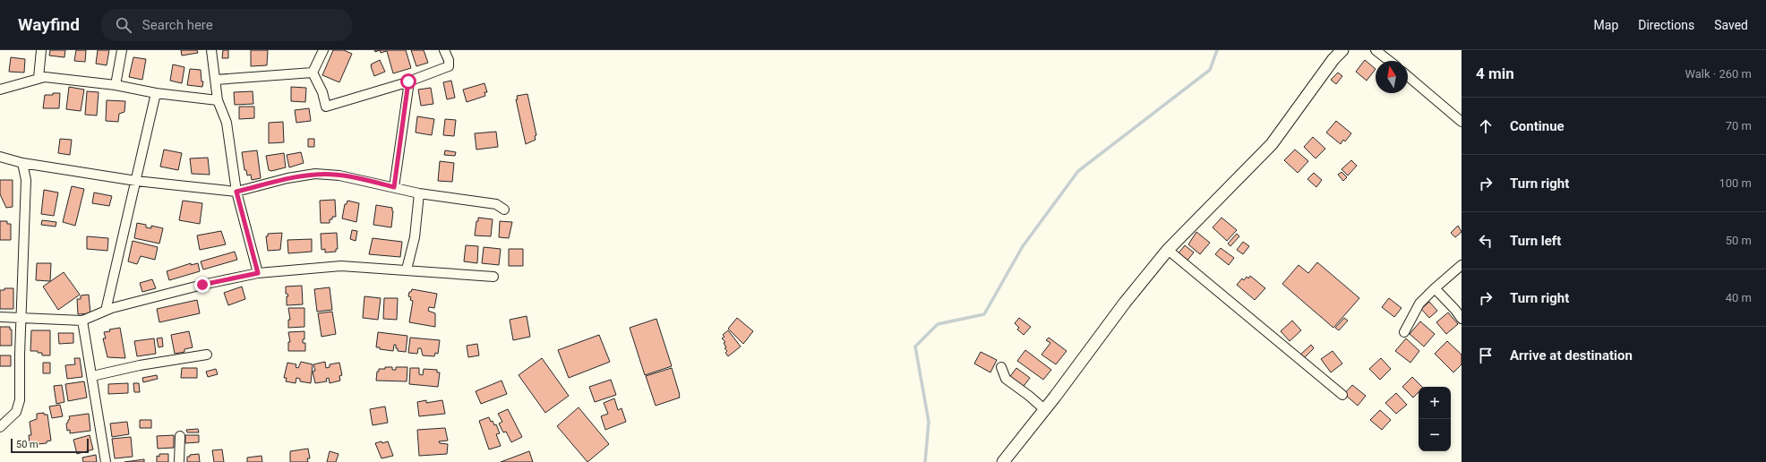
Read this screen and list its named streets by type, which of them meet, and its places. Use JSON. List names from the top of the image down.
{
  "scale_bar": "50 m",
  "north": "top",
  "page": {
    "header": "Wayfind",
    "search": "Search here",
    "nav": ["Map", "Directions", "Saved"],
    "heading": ["4 min", "Walk · 260 m"],
    "list": [
      ["Continue", "70 m"],
      ["Turn right", "100 m"],
      ["Turn left", "50 m"],
      ["Turn right", "40 m"],
      "Arrive at destination"
    ],
    "map_buttons": ["+", "−"],
    "scale": "50 m"
  }
}
